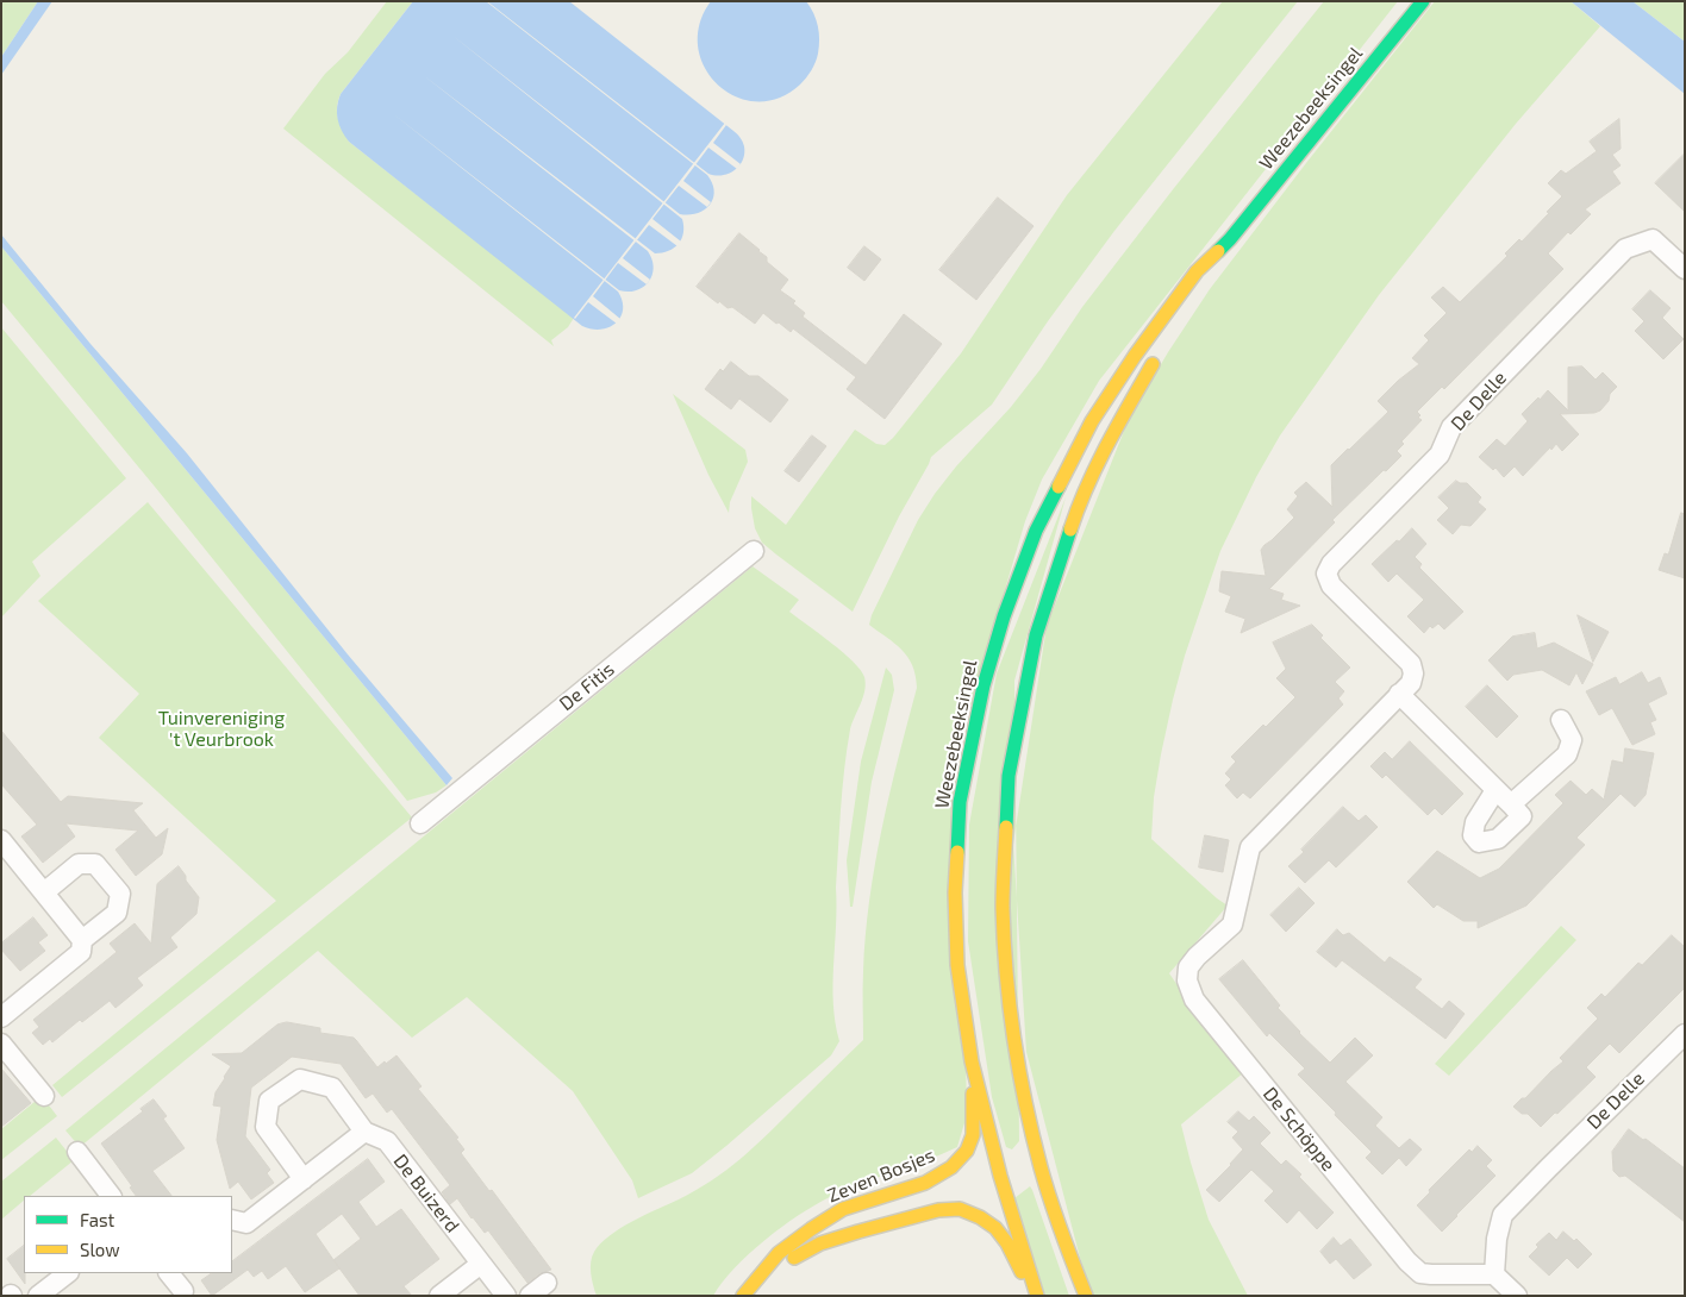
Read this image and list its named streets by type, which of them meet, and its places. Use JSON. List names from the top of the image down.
{
  "streets": {
    "main road": ["Weezebeeksingel", "Zeven Bosjes"],
    "street": [
      "De Delle",
      "De Fitis",
      "De Schöppe",
      "De Buizerd"
    ]
  },
  "crossings": [
    ["Weezebeeksingel", "Zeven Bosjes"],
    ["De Delle", "De Schöppe"]
  ],
  "parks": ["Tuinvereniging 't Veurbrook"],
  "legend": ["Fast", "Slow"]
}
